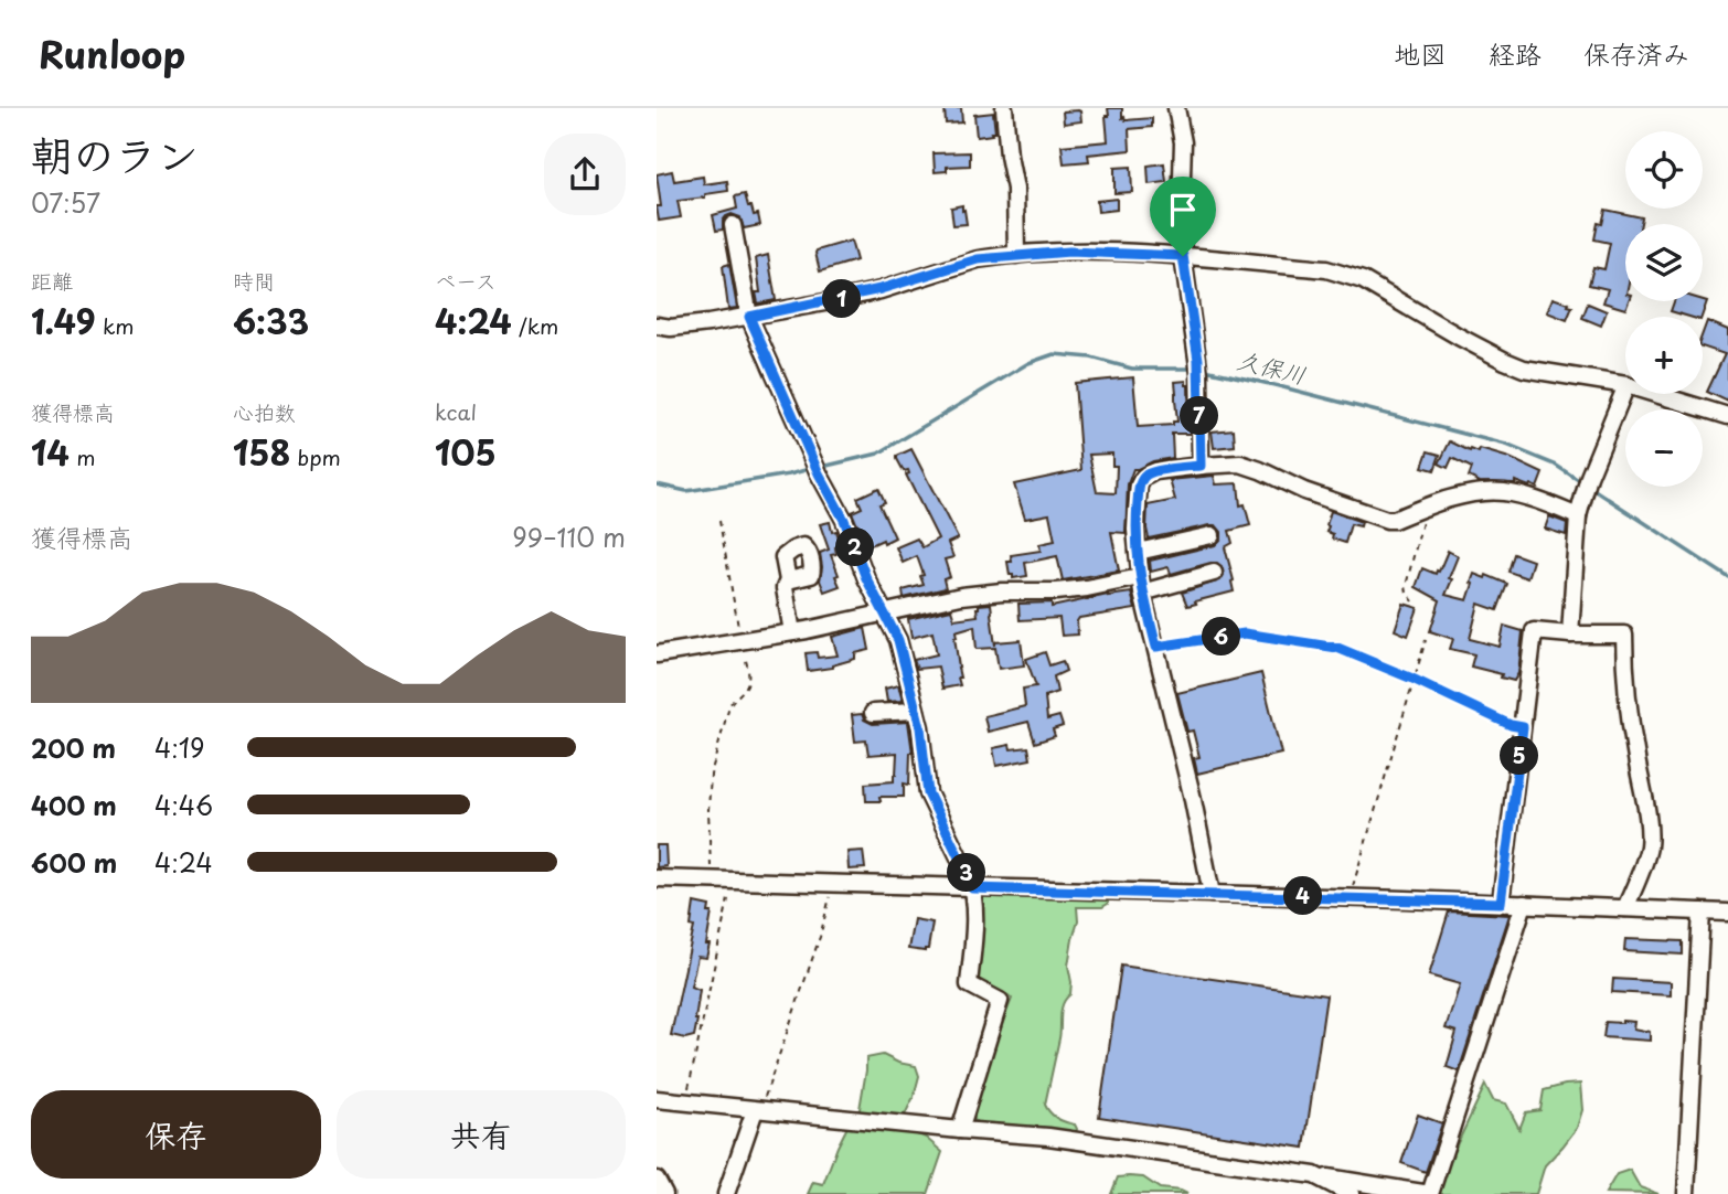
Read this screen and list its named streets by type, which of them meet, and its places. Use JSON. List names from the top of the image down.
{
  "water": ["久保川"],
  "page": {
    "header": "Runloop",
    "nav": ["地図", "経路", "保存済み"],
    "heading": ["朝のラン", "07:57"],
    "map_buttons": ["+", "−"],
    "stats": [
      ["距離", "1.49 km"],
      ["時間", "6:33"],
      ["ペース", "4:24 /km"],
      ["獲得標高", "14 m"],
      ["心拍数", "158 bpm"],
      ["kcal", "105"]
    ],
    "pins": [
      "1",
      "7",
      "2",
      "6",
      "5",
      "3",
      "4"
    ],
    "chart": ["獲得標高", "99–110 m"],
    "list": [
      {
        "name": "200 m",
        "note": "4:19"
      },
      {
        "name": "400 m",
        "note": "4:46"
      },
      {
        "name": "600 m",
        "note": "4:24"
      }
    ],
    "buttons": ["保存", "共有"]
  }
}
